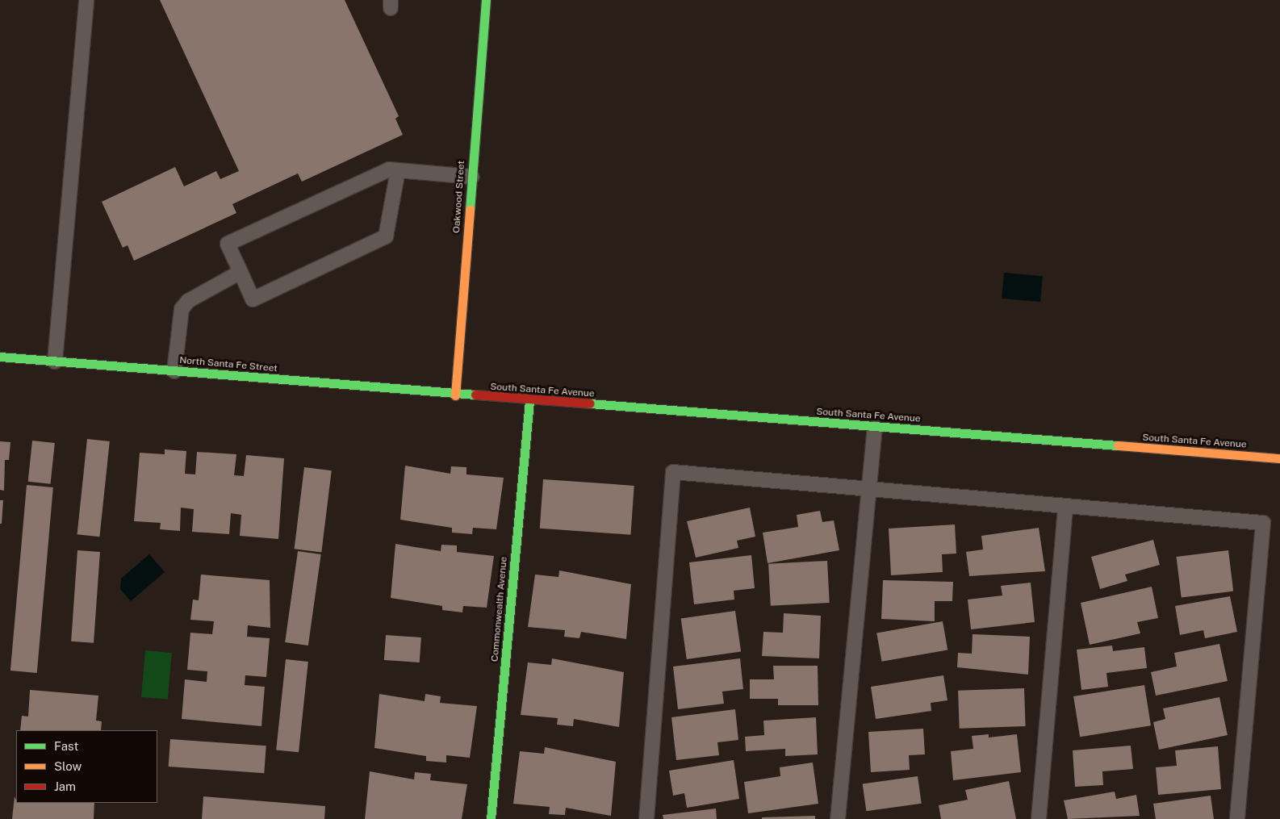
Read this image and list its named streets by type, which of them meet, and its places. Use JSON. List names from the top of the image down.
{
  "streets": {
    "street": [
      "Oakwood Street",
      "North Santa Fe Street",
      "South Santa Fe Avenue",
      "Commonwealth Avenue"
    ]
  },
  "crossings": [
    ["Oakwood Street", "North Santa Fe Street"],
    ["Oakwood Street", "South Santa Fe Avenue"],
    ["North Santa Fe Street", "South Santa Fe Avenue"],
    ["South Santa Fe Avenue", "Commonwealth Avenue"]
  ],
  "legend": ["Fast", "Slow", "Jam"]
}
